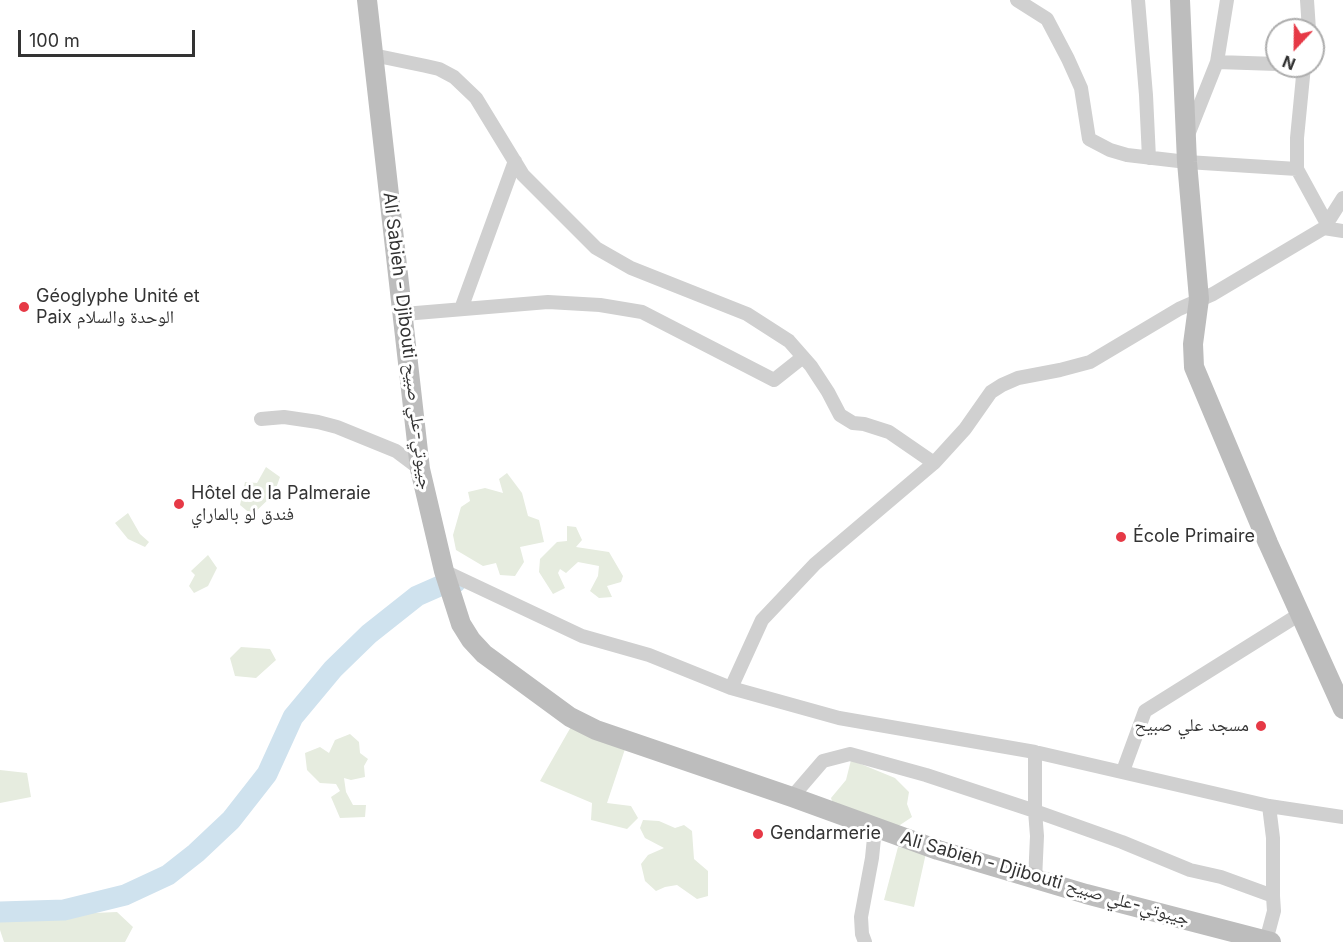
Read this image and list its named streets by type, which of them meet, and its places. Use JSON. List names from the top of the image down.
{
  "streets": {
    "main road": ["Ali Sabieh - Djibouti جيبوتي-علي صبيح"]
  },
  "places": [
    "Géoglyphe Unité et Paix الوحدة والسلام",
    "Hôtel de la Palmeraie فندق لو بالماراي",
    "École Primaire",
    "مسجد علي صبيح",
    "Gendarmerie"
  ],
  "scale_bar": "100 m",
  "north": "bottom"
}
